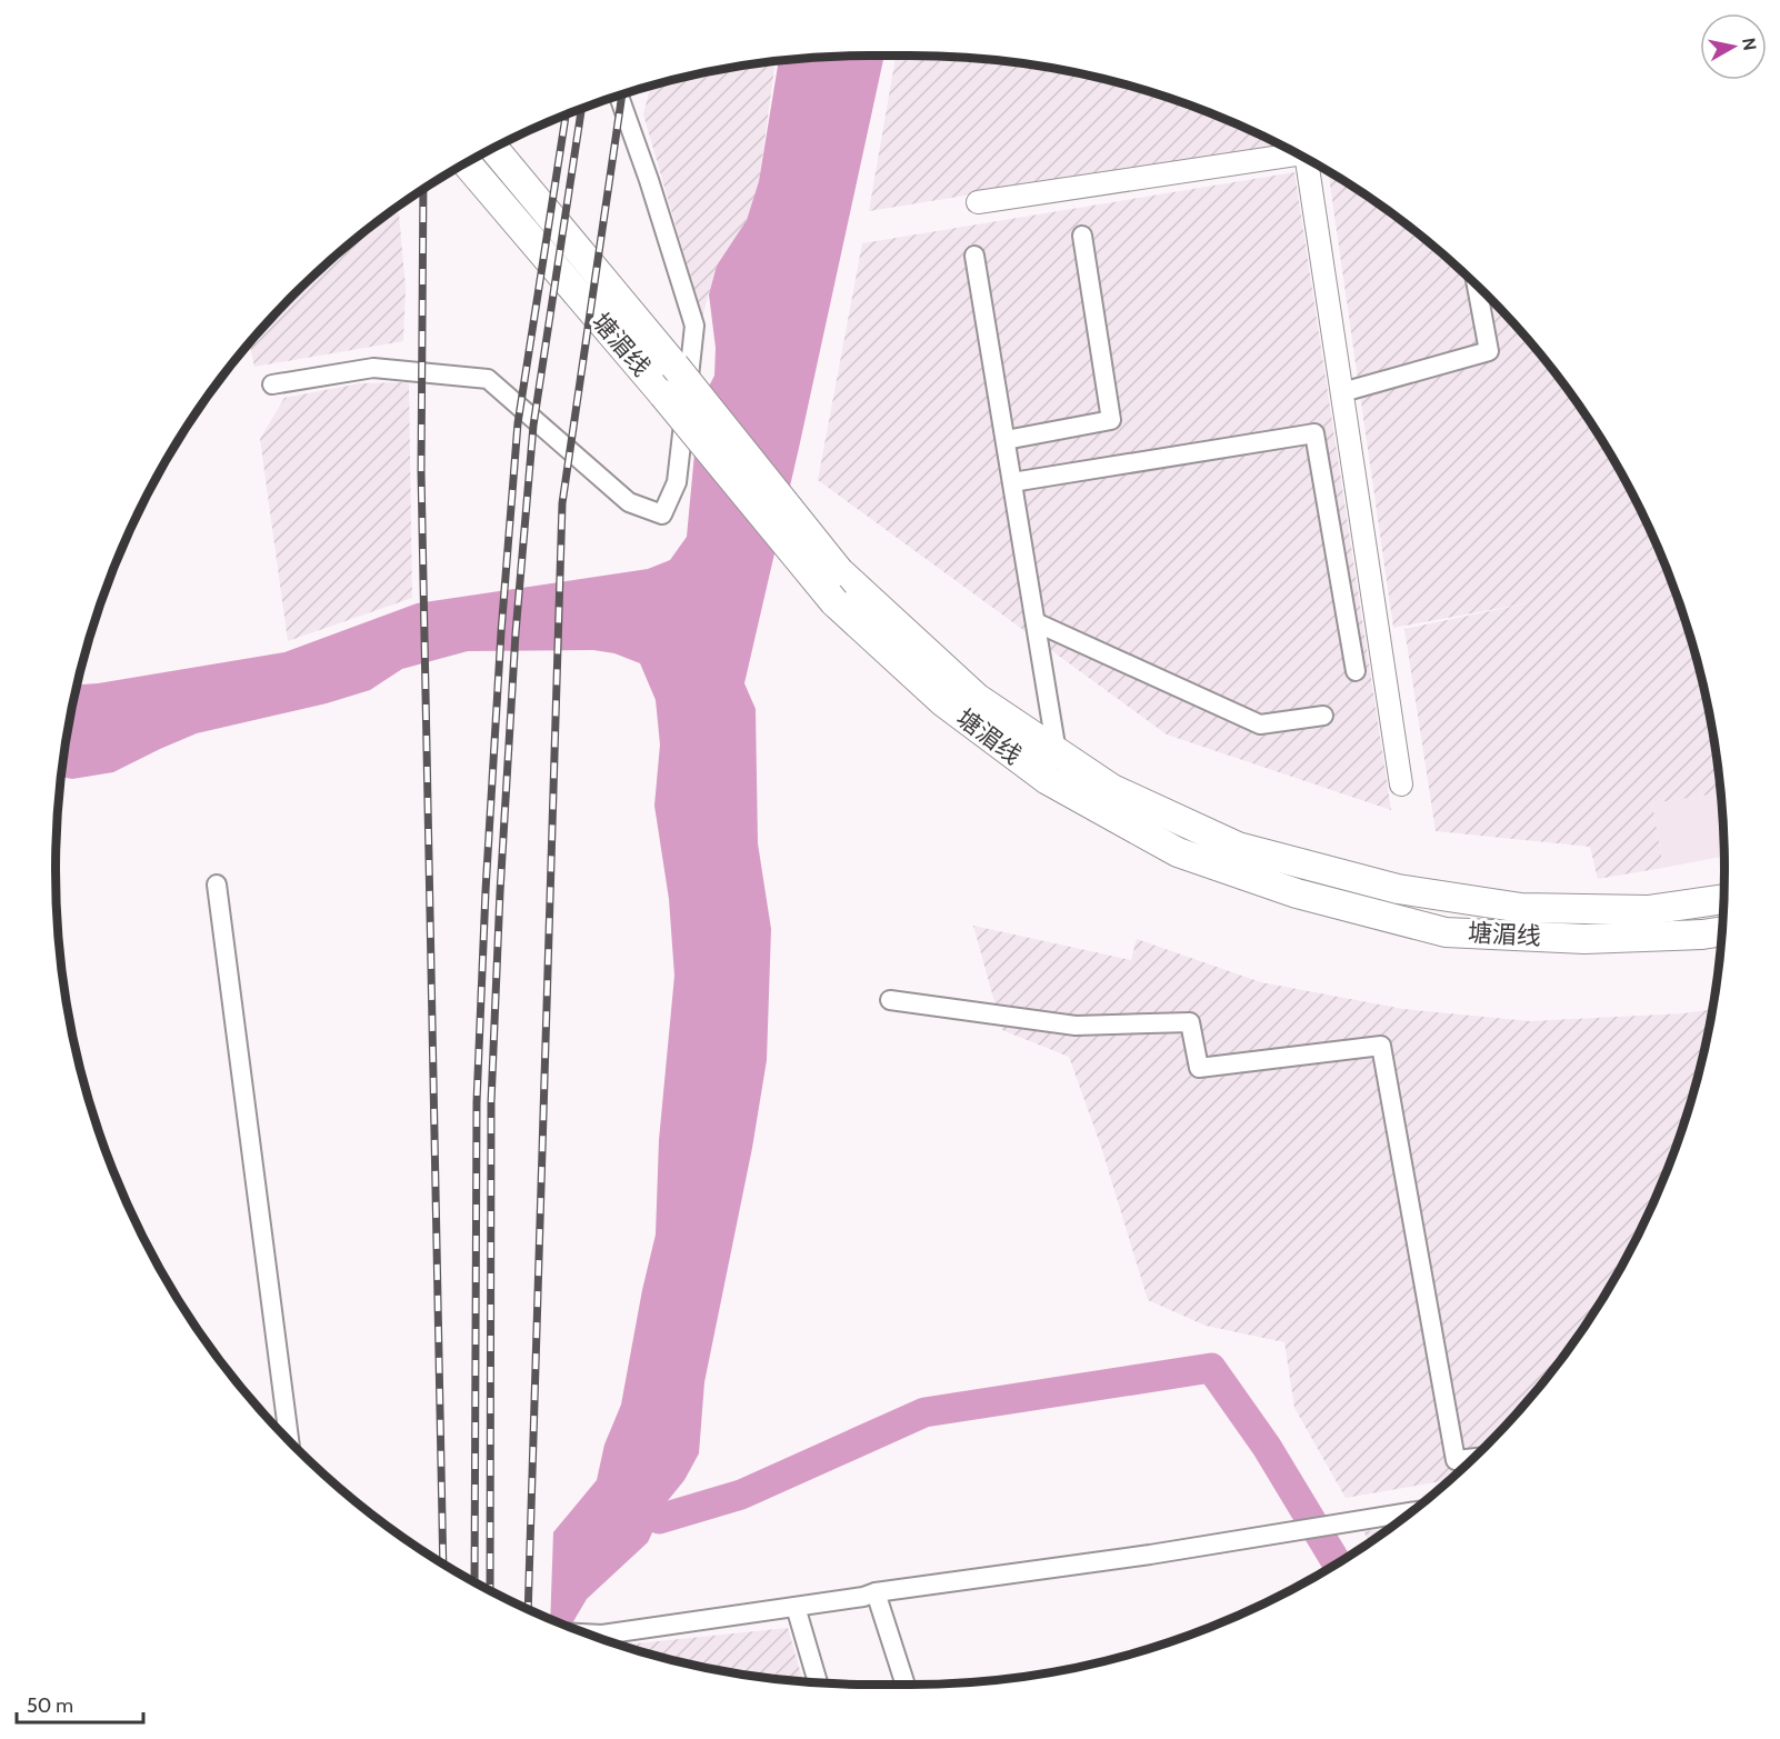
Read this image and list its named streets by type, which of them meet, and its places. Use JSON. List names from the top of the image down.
{
  "streets": {
    "main road": ["塘湄线"]
  },
  "scale_bar": "50 m",
  "north": "right"
}
